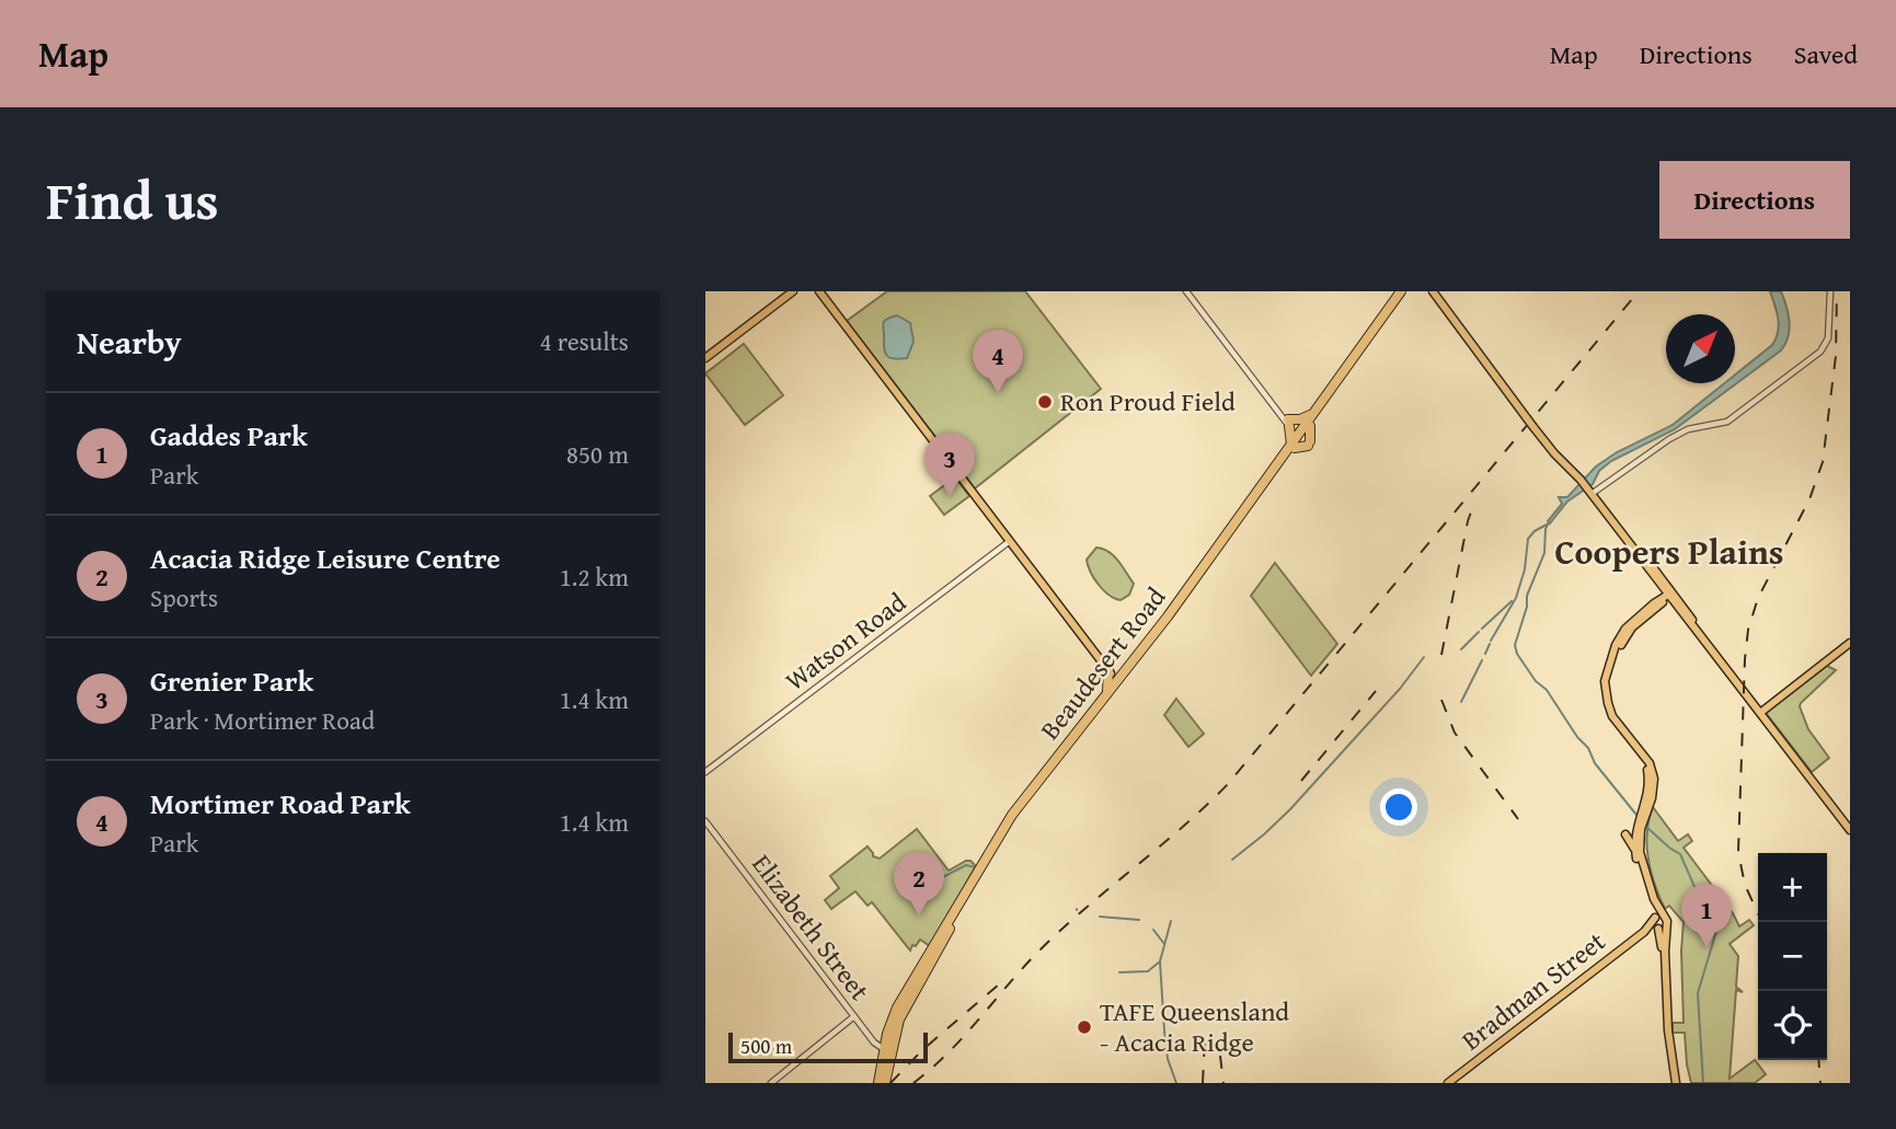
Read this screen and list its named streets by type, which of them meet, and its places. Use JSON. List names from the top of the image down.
{
  "streets": {
    "highway": ["Beaudesert Road"],
    "main road": ["Bradman Street"],
    "street": ["Watson Road", "Elizabeth Street"]
  },
  "districts": ["Coopers Plains"],
  "places": ["Ron Proud Field", "TAFE Queensland - Acacia Ridge"],
  "scale_bar": "500 m",
  "north": "top right",
  "page": {
    "header": "Map",
    "nav": ["Map", "Directions", "Saved"],
    "title": "Find us",
    "buttons": "Directions",
    "heading": ["Nearby", "4 results"],
    "pins": [
      "4",
      "3",
      "2",
      "1"
    ],
    "list": [
      {
        "mark": "1",
        "name": "Gaddes Park",
        "note": "Park",
        "value": "850 m"
      },
      {
        "mark": "2",
        "name": "Acacia Ridge Leisure Centre",
        "note": "Sports",
        "value": "1.2 km"
      },
      {
        "mark": "3",
        "name": "Grenier Park",
        "note": "Park · Mortimer Road",
        "value": "1.4 km"
      },
      {
        "mark": "4",
        "name": "Mortimer Road Park",
        "note": "Park",
        "value": "1.4 km"
      }
    ],
    "map_buttons": ["+", "−"],
    "scale": "500 m"
  }
}
